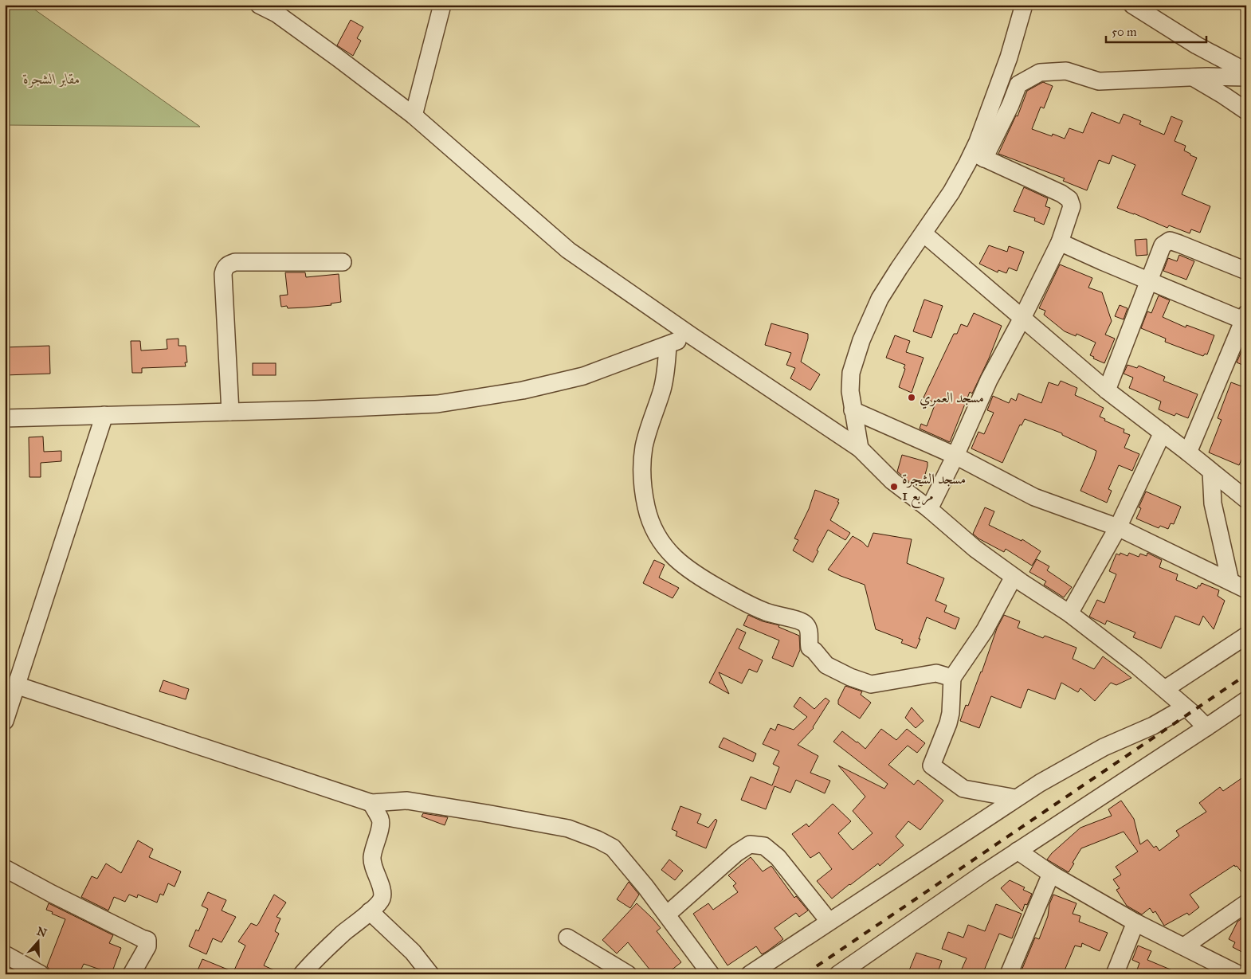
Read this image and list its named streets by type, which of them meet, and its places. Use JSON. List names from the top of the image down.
{
  "parks": ["مقابر الشجرة"],
  "places": ["مسجد العمري", "مسجد الشجرة مربع 1"],
  "scale_bar": "50 m",
  "north": "top"
}
